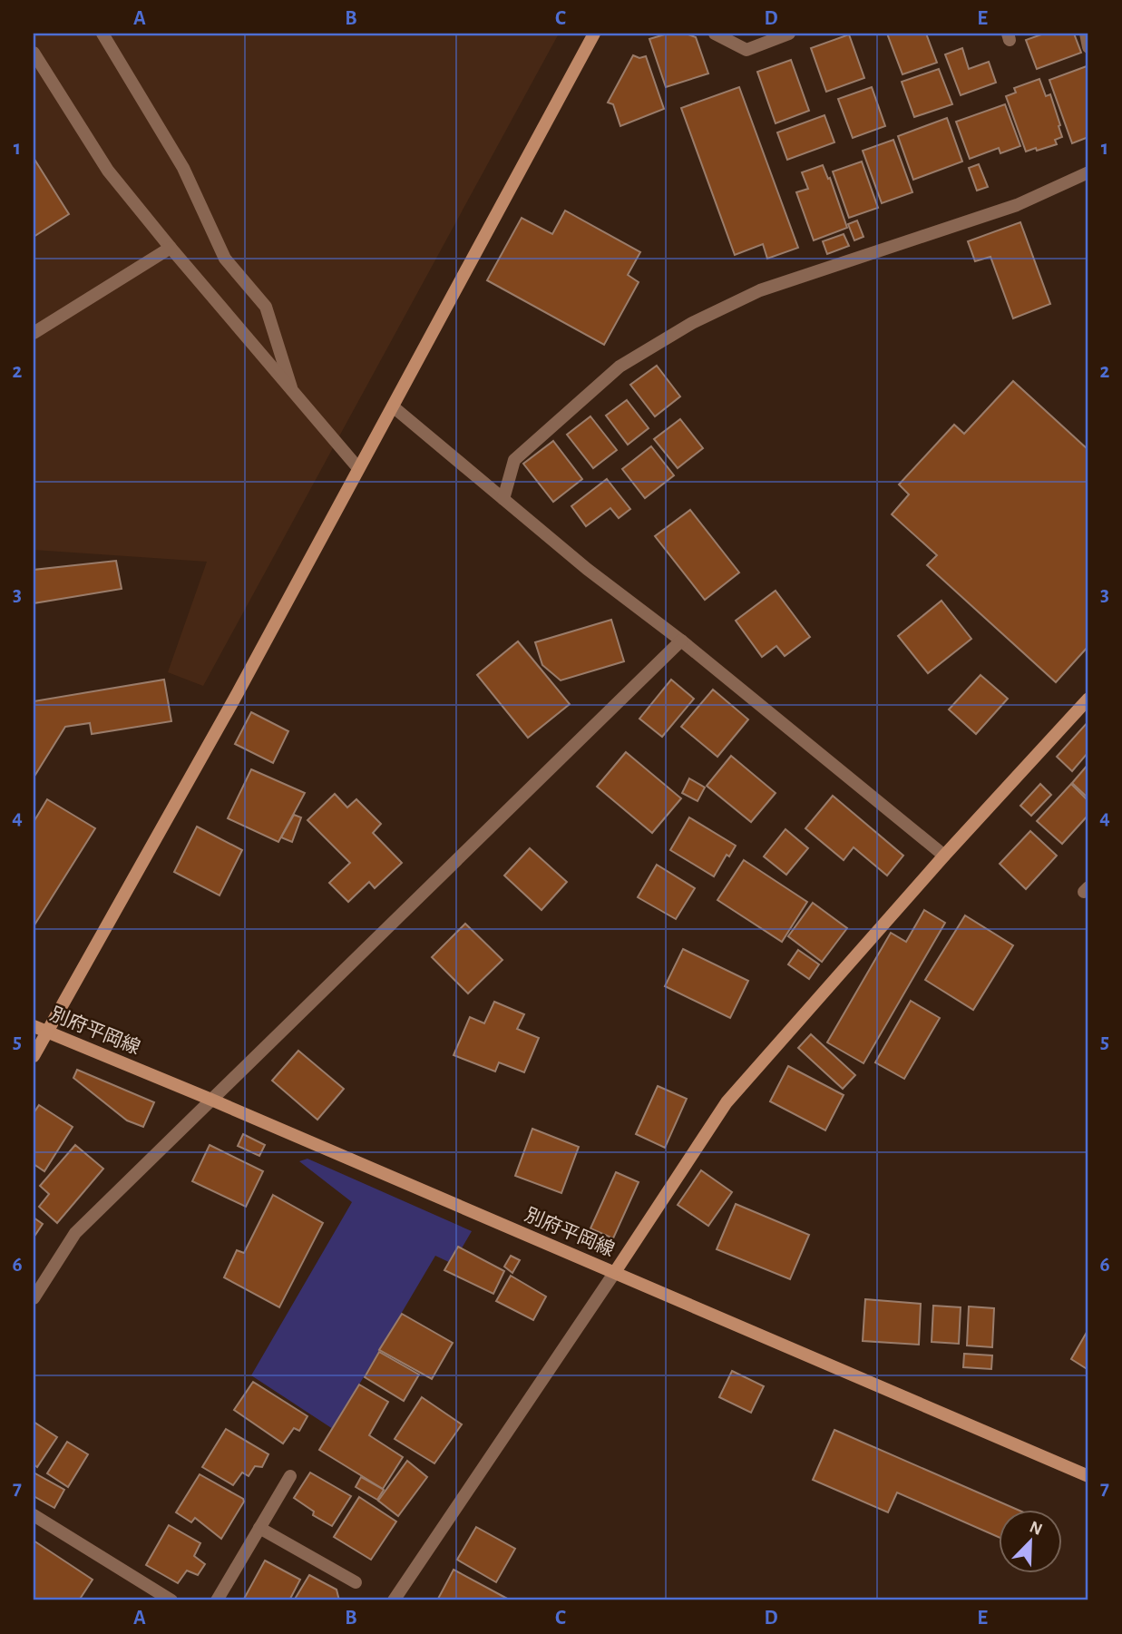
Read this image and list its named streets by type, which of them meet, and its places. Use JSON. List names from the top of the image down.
{
  "streets": {
    "street": ["別府平岡線"]
  },
  "north": "top right",
  "grid": {
    "columns": [
      "A",
      "B",
      "C",
      "D",
      "E"
    ],
    "rows": [
      "1",
      "2",
      "3",
      "4",
      "5",
      "6",
      "7"
    ]
  }
}
